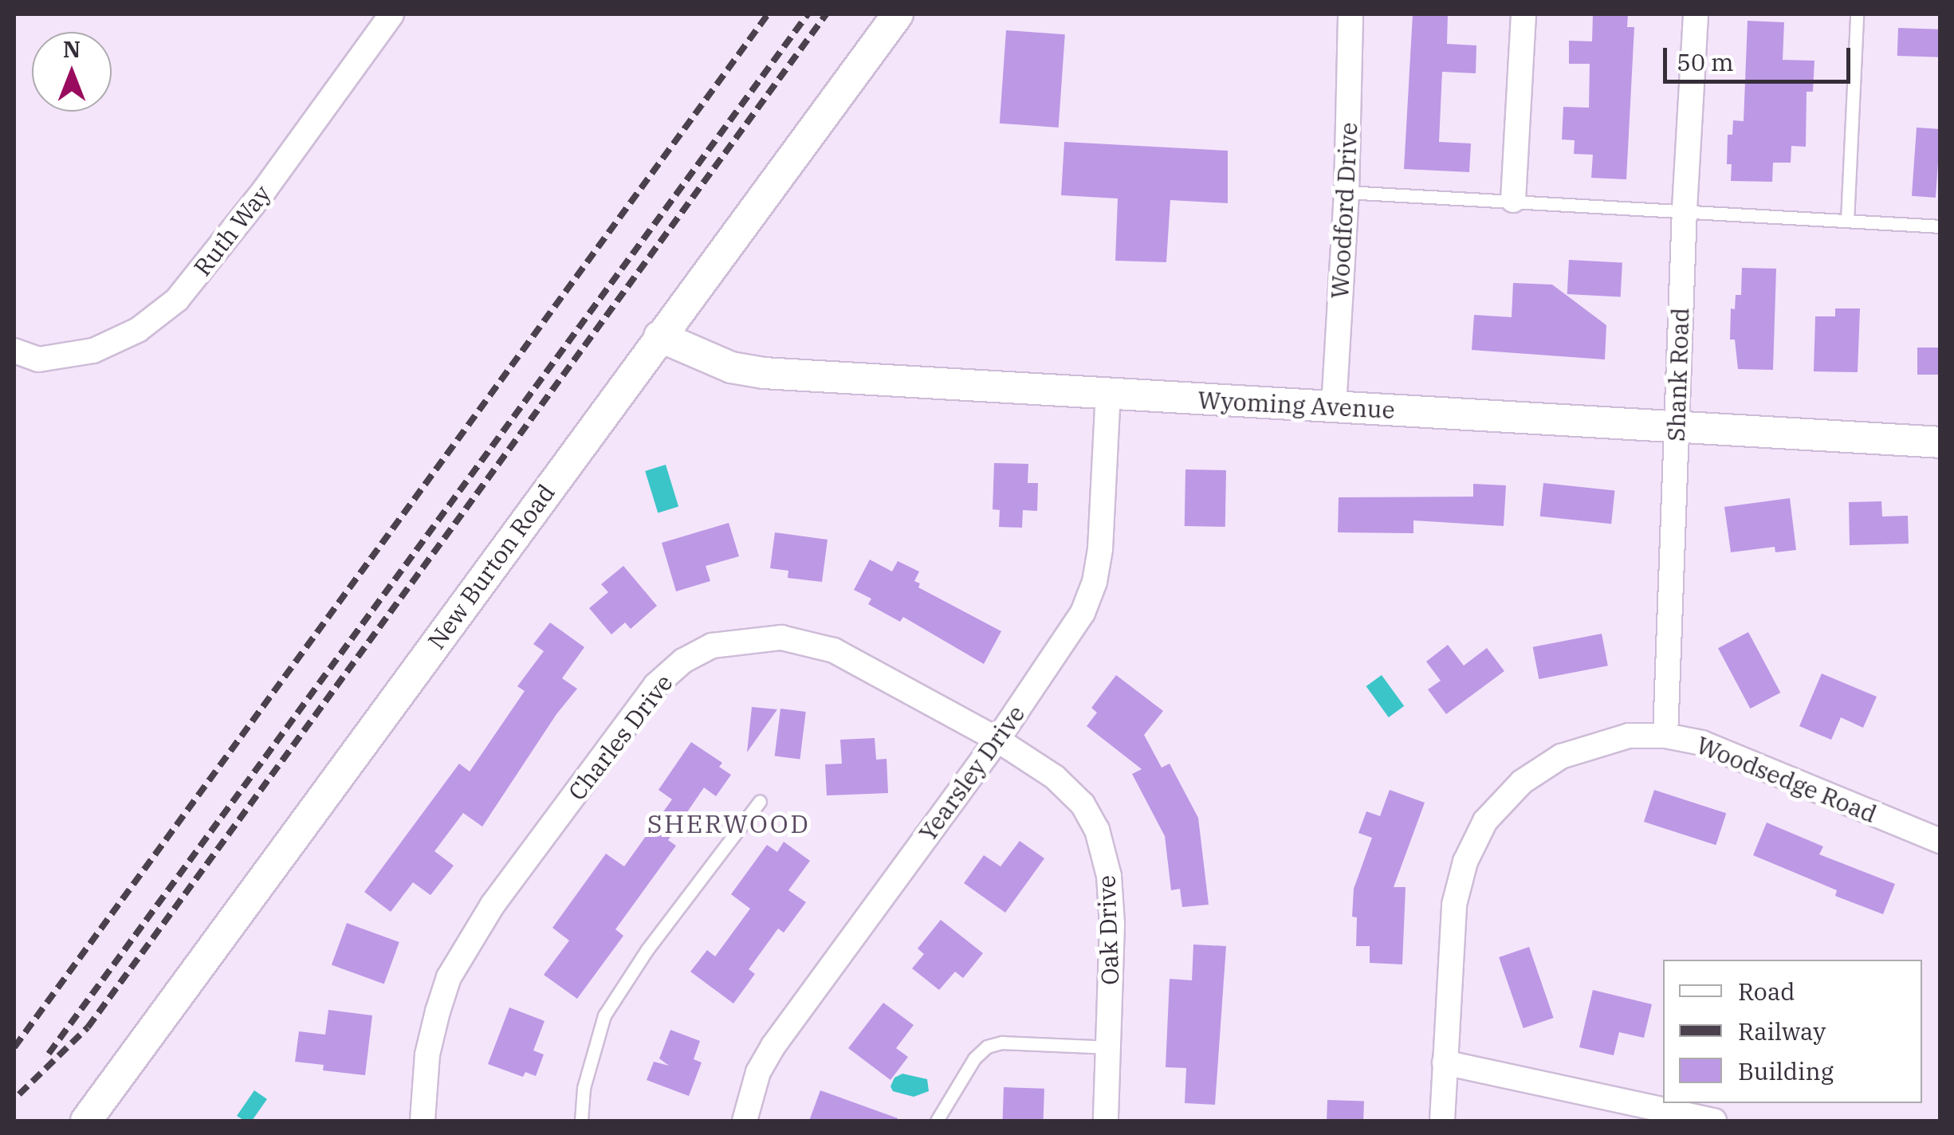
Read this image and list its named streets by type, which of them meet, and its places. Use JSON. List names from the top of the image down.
{
  "streets": {
    "street": [
      "Woodford Drive",
      "Ruth Way",
      "Shank Road",
      "Wyoming Avenue",
      "New Burton Road",
      "Charles Drive",
      "Yearsley Drive",
      "Woodsedge Road",
      "Oak Drive"
    ]
  },
  "crossings": [
    ["Woodford Drive", "Wyoming Avenue"],
    ["Shank Road", "Wyoming Avenue"],
    ["Shank Road", "Woodsedge Road"],
    ["Wyoming Avenue", "New Burton Road"],
    ["Wyoming Avenue", "Yearsley Drive"],
    ["Charles Drive", "Yearsley Drive"],
    ["Charles Drive", "Oak Drive"],
    ["Yearsley Drive", "Oak Drive"]
  ],
  "districts": ["SHERWOOD"],
  "legend": ["Road", "Railway", "Building"],
  "scale_bar": "50 m",
  "north": "top"
}
